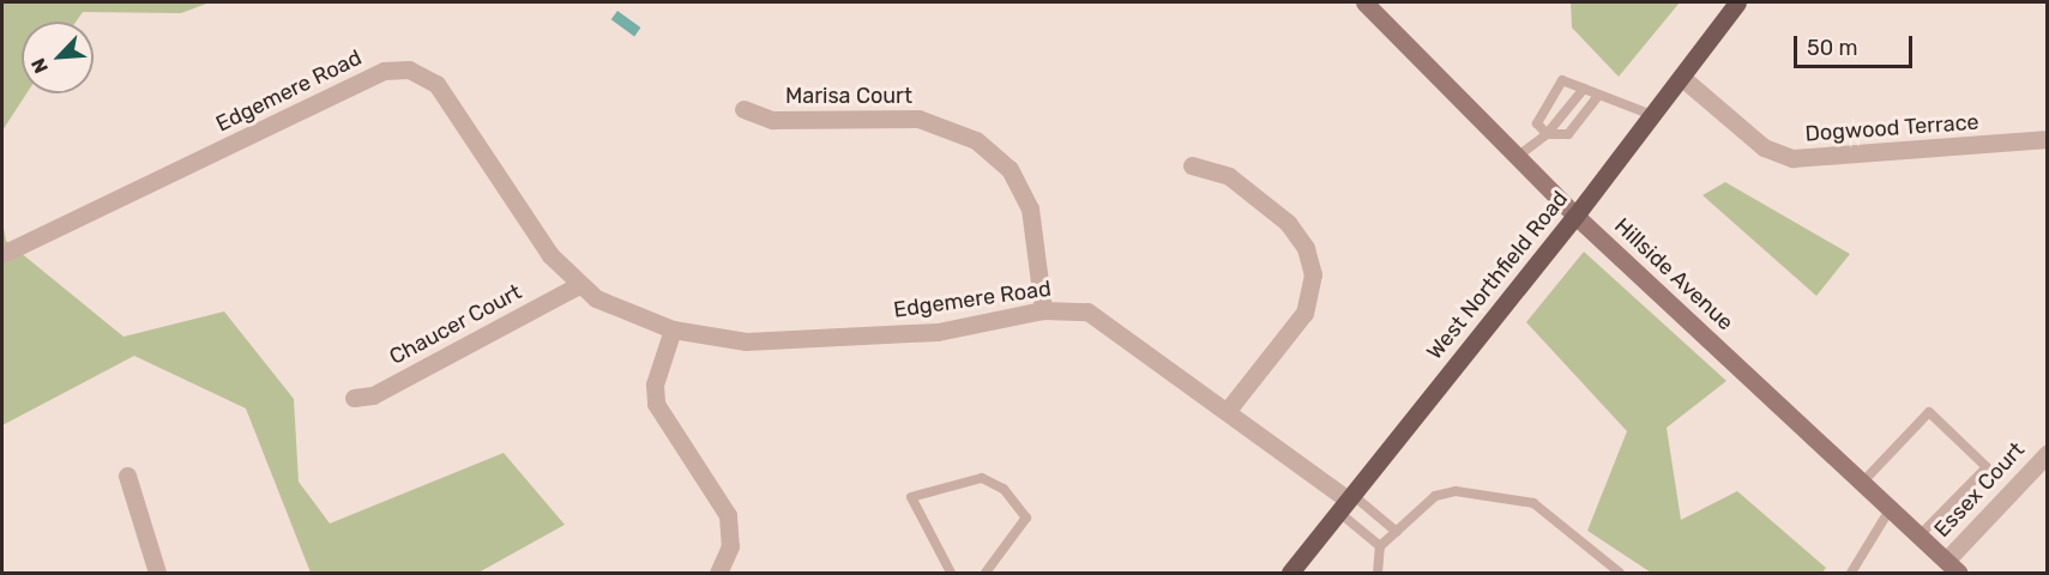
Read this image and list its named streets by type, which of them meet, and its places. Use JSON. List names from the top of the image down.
{
  "streets": {
    "main road": ["West Northfield Road"],
    "street": [
      "Edgemere Road",
      "Marisa Court",
      "Dogwood Terrace",
      "Hillside Avenue",
      "Chaucer Court",
      "Essex Court"
    ]
  },
  "crossings": [
    ["Edgemere Road", "Marisa Court"],
    ["Edgemere Road", "West Northfield Road"],
    ["Edgemere Road", "Chaucer Court"],
    ["Dogwood Terrace", "West Northfield Road"],
    ["Hillside Avenue", "West Northfield Road"],
    ["Hillside Avenue", "Essex Court"]
  ],
  "scale_bar": "50 m",
  "north": "bottom left"
}
